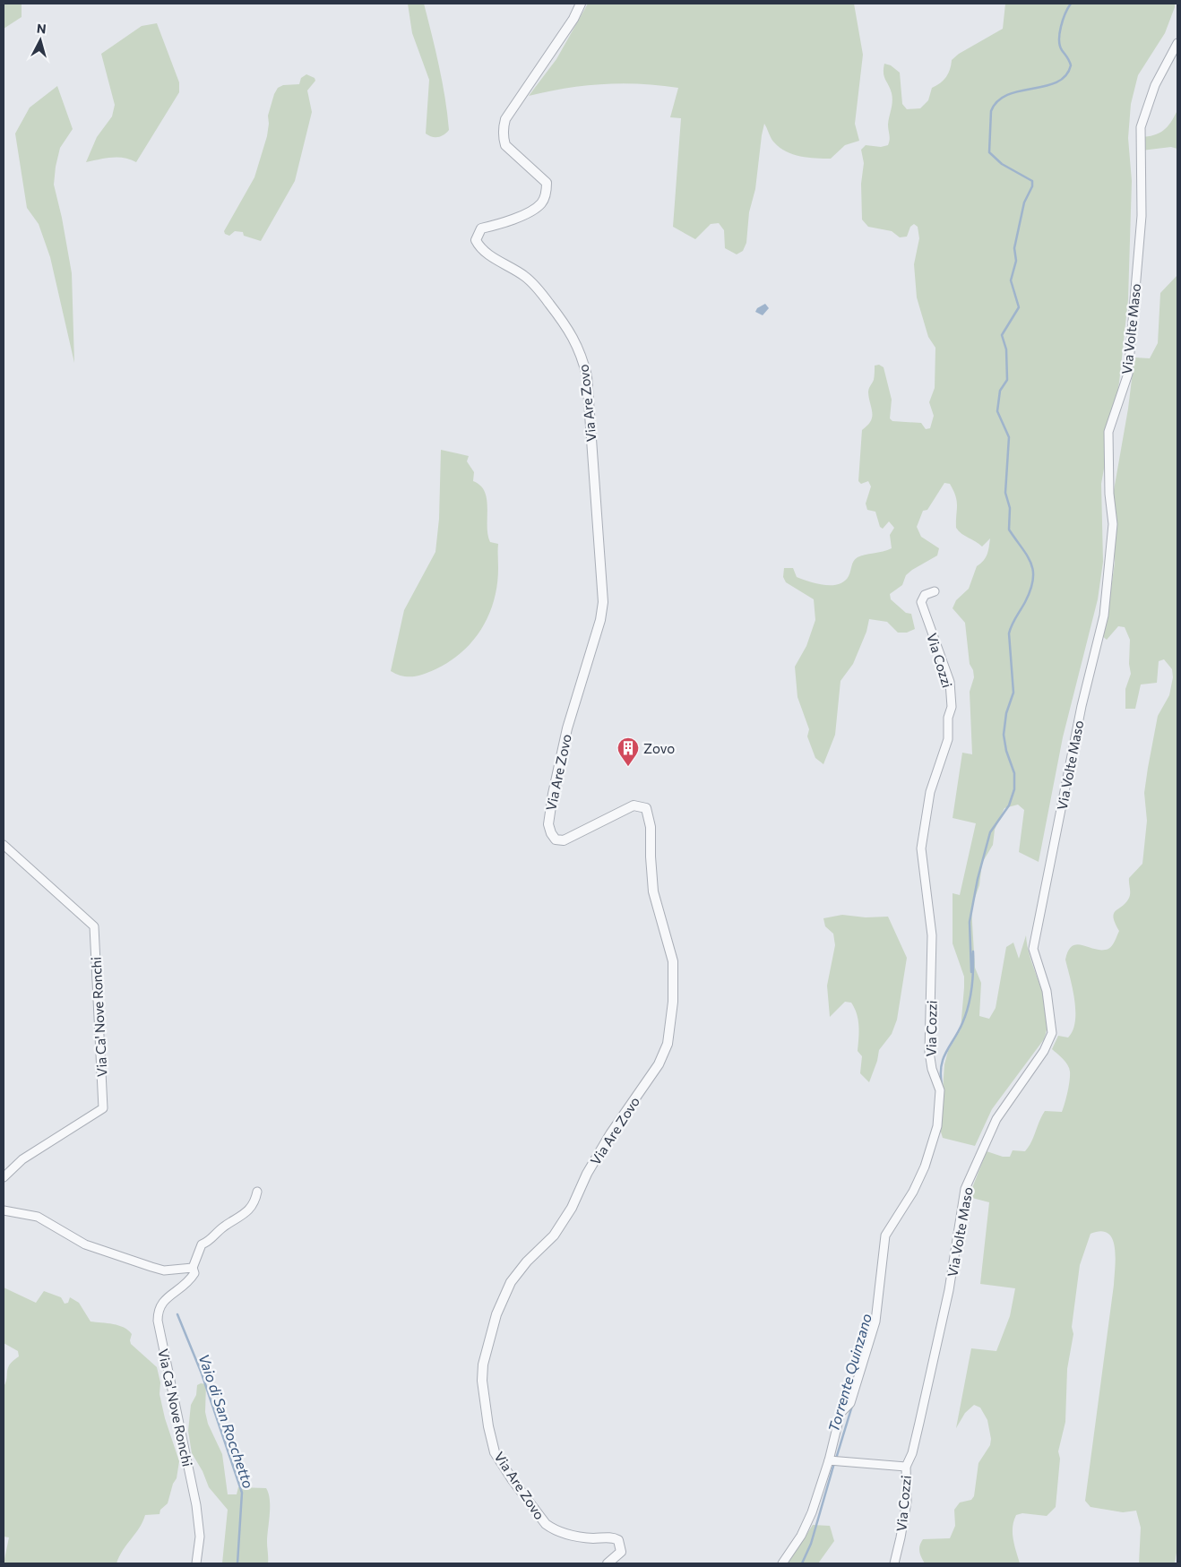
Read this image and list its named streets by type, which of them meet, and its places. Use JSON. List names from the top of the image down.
{
  "streets": {
    "street": [
      "Via Volte Maso",
      "Via Are Zovo",
      "Via Cozzi",
      "Via Ca' Nove Ronchi"
    ]
  },
  "crossings": [
    ["Via Volte Maso", "Via Cozzi"]
  ],
  "water": ["Torrente Quinzano", "Vaio di San Rocchetto"],
  "places": {
    "building": ["Zovo"]
  },
  "north": "top"
}
